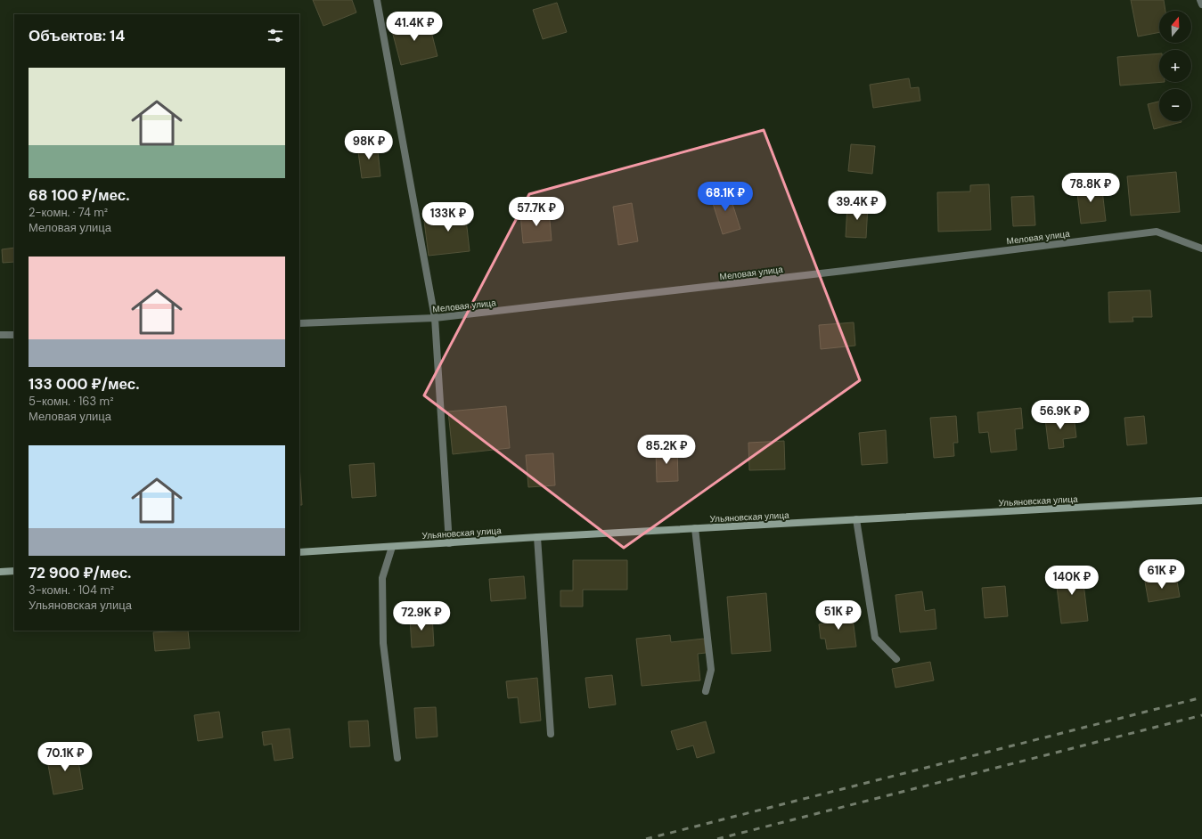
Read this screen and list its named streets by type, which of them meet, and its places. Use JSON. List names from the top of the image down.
{
  "streets": {
    "main road": ["Ульяновская улица"],
    "street": ["Меловая улица"]
  },
  "north": "top",
  "page": {
    "map_buttons": ["+", "−"],
    "price": [
      "41.4K ₽",
      "98K ₽",
      "78.8K ₽",
      "68.1K ₽",
      "39.4K ₽",
      "57.7K ₽",
      "133K ₽",
      "56.9K ₽",
      "85.2K ₽",
      "61K ₽",
      "140K ₽",
      "51K ₽",
      "72.9K ₽",
      "70.1K ₽"
    ],
    "heading": "Объектов: 14",
    "list": [
      {
        "name": "68 100 ₽/мес.",
        "note": "2-комн. · 74 m² · Меловая улица"
      },
      {
        "name": "133 000 ₽/мес.",
        "note": "5-комн. · 163 m² · Меловая улица"
      },
      {
        "name": "72 900 ₽/мес.",
        "note": "3-комн. · 104 m² · Ульяновская улица"
      }
    ]
  }
}
